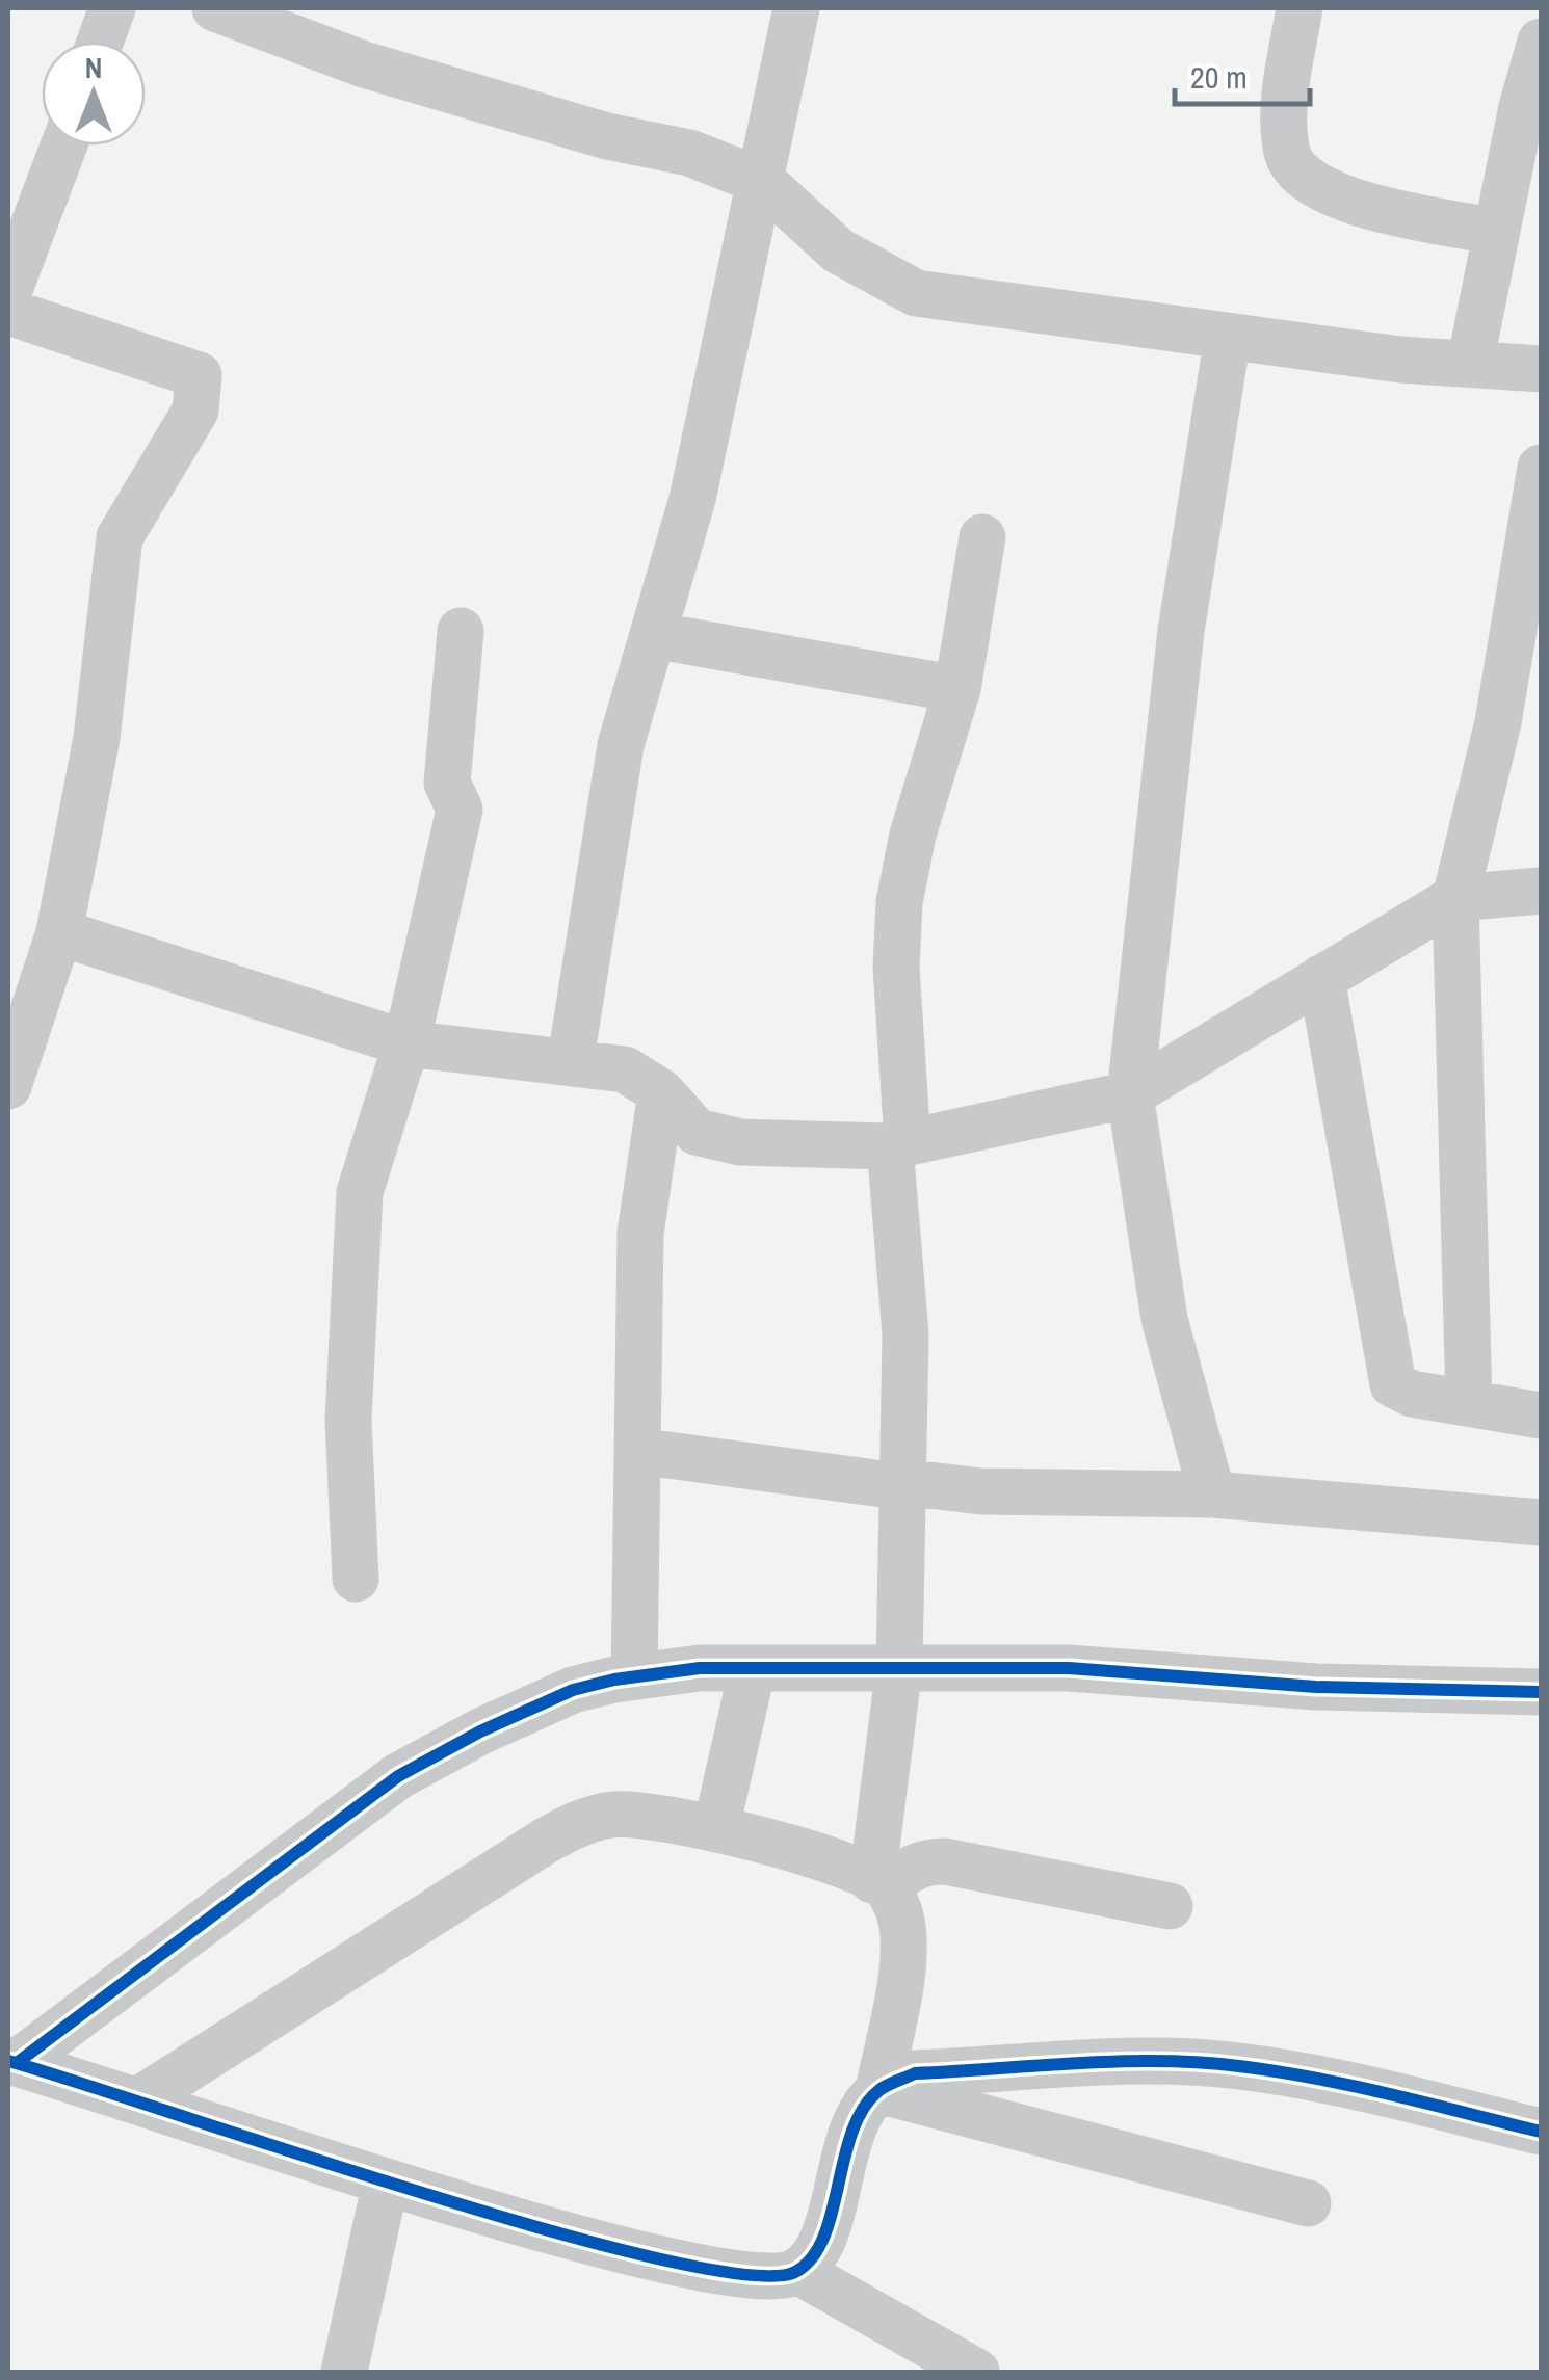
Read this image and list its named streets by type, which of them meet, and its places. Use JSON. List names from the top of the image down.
{
  "scale_bar": "20 m",
  "north": "top"
}
